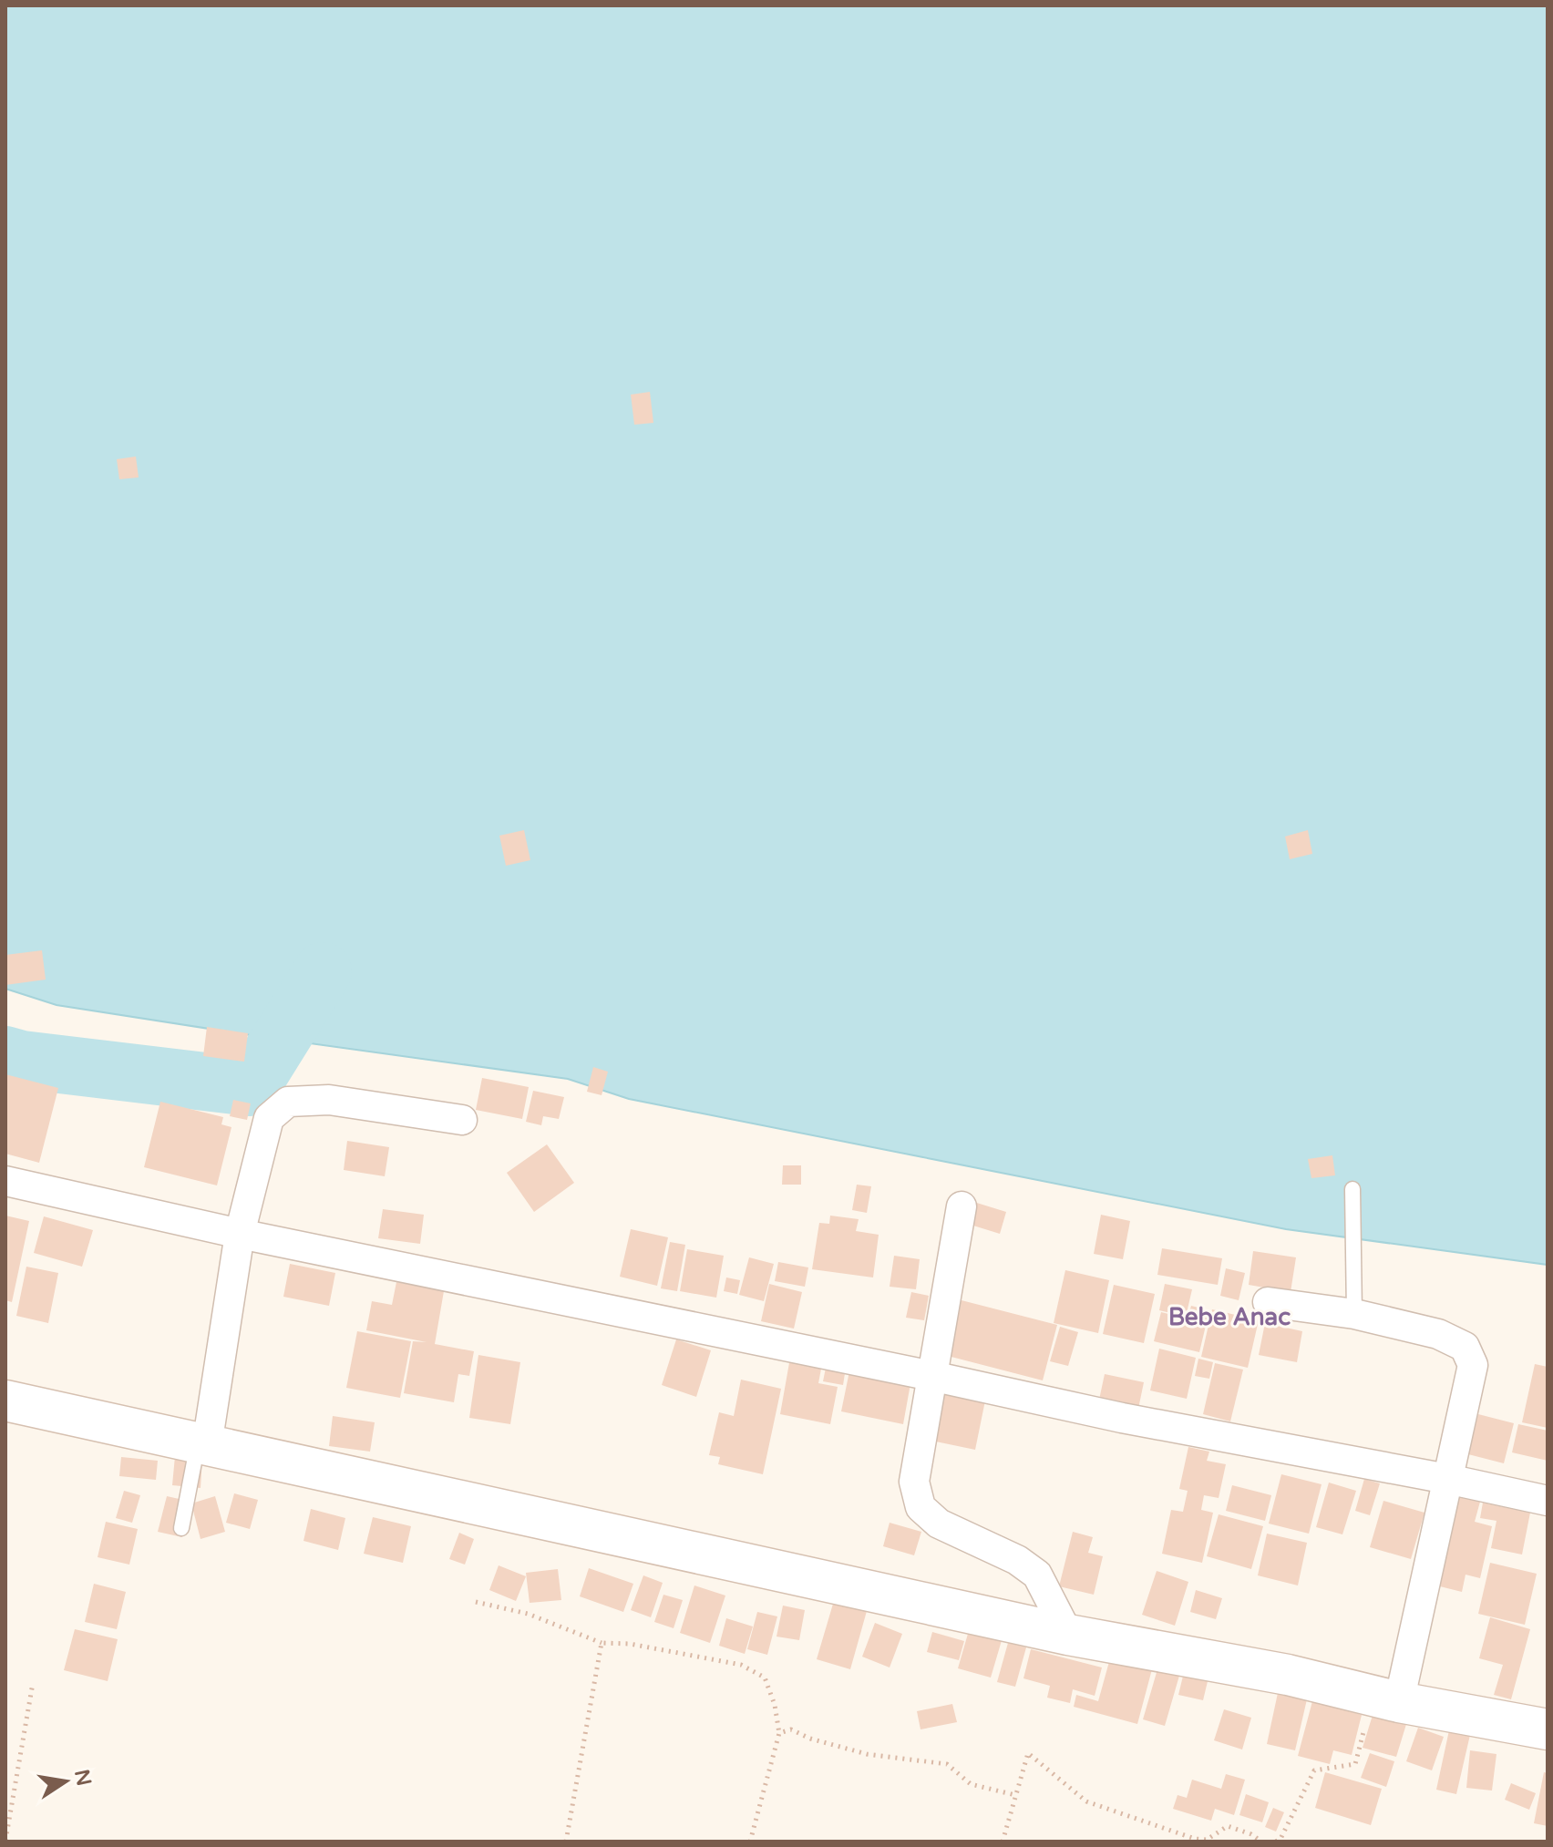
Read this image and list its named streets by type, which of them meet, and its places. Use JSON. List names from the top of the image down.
{
  "districts": ["Bebe Anac"],
  "north": "right"
}
